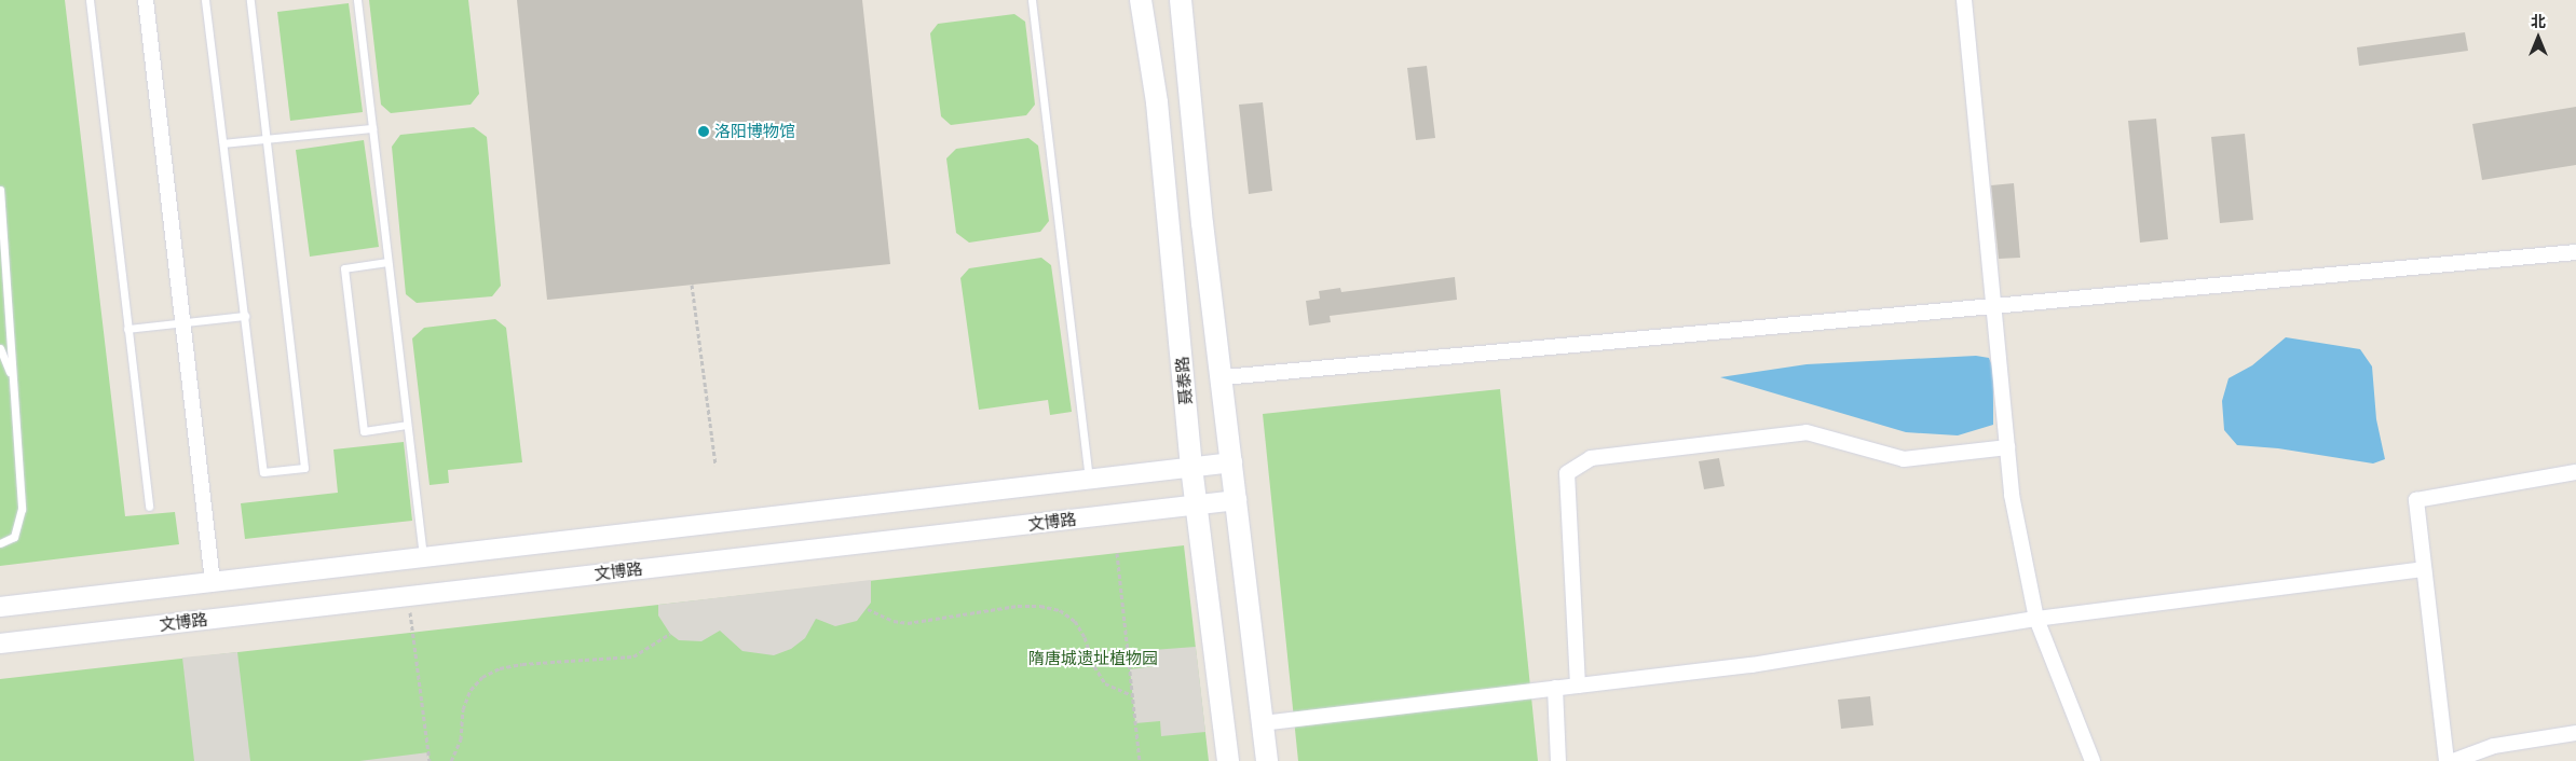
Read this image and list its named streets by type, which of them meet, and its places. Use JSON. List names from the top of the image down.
{
  "streets": {
    "main road": ["聂泰路"],
    "street": ["文博路"]
  },
  "crossings": [
    ["聂泰路", "文博路"]
  ],
  "parks": ["隋唐城遗址植物园"],
  "places": ["洛阳博物馆"],
  "north": "top"
}
